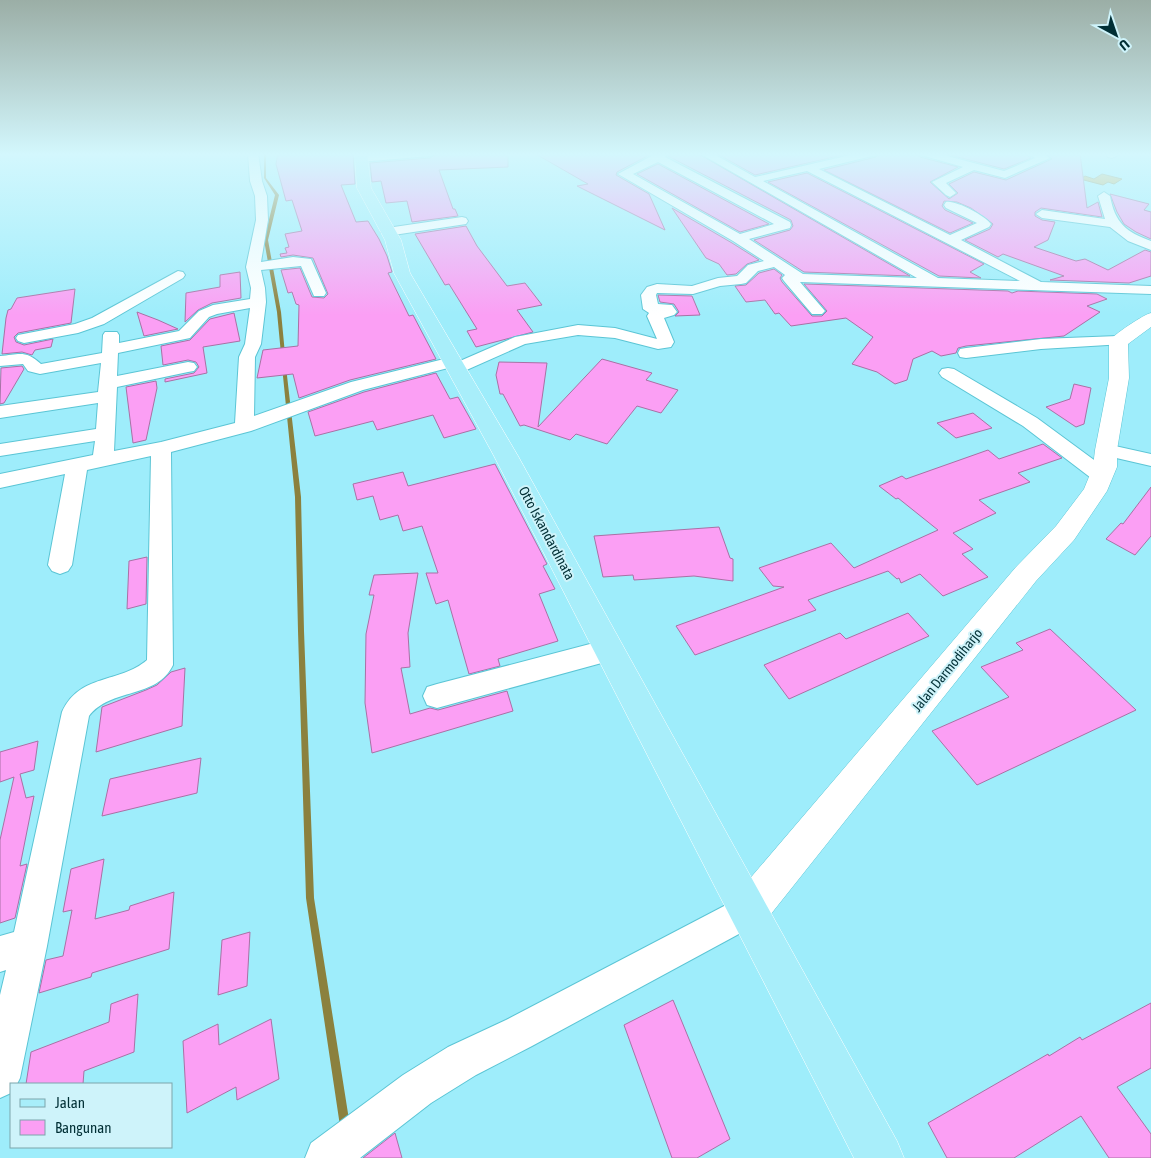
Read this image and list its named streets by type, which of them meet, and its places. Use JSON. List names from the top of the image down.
{
  "streets": {
    "main road": ["Otto Iskandardinata"],
    "street": ["Jalan Darmodiharjo"]
  },
  "crossings": [
    ["Otto Iskandardinata", "Jalan Darmodiharjo"]
  ],
  "legend": ["Jalan", "Bangunan"],
  "north": "bottom right"
}
